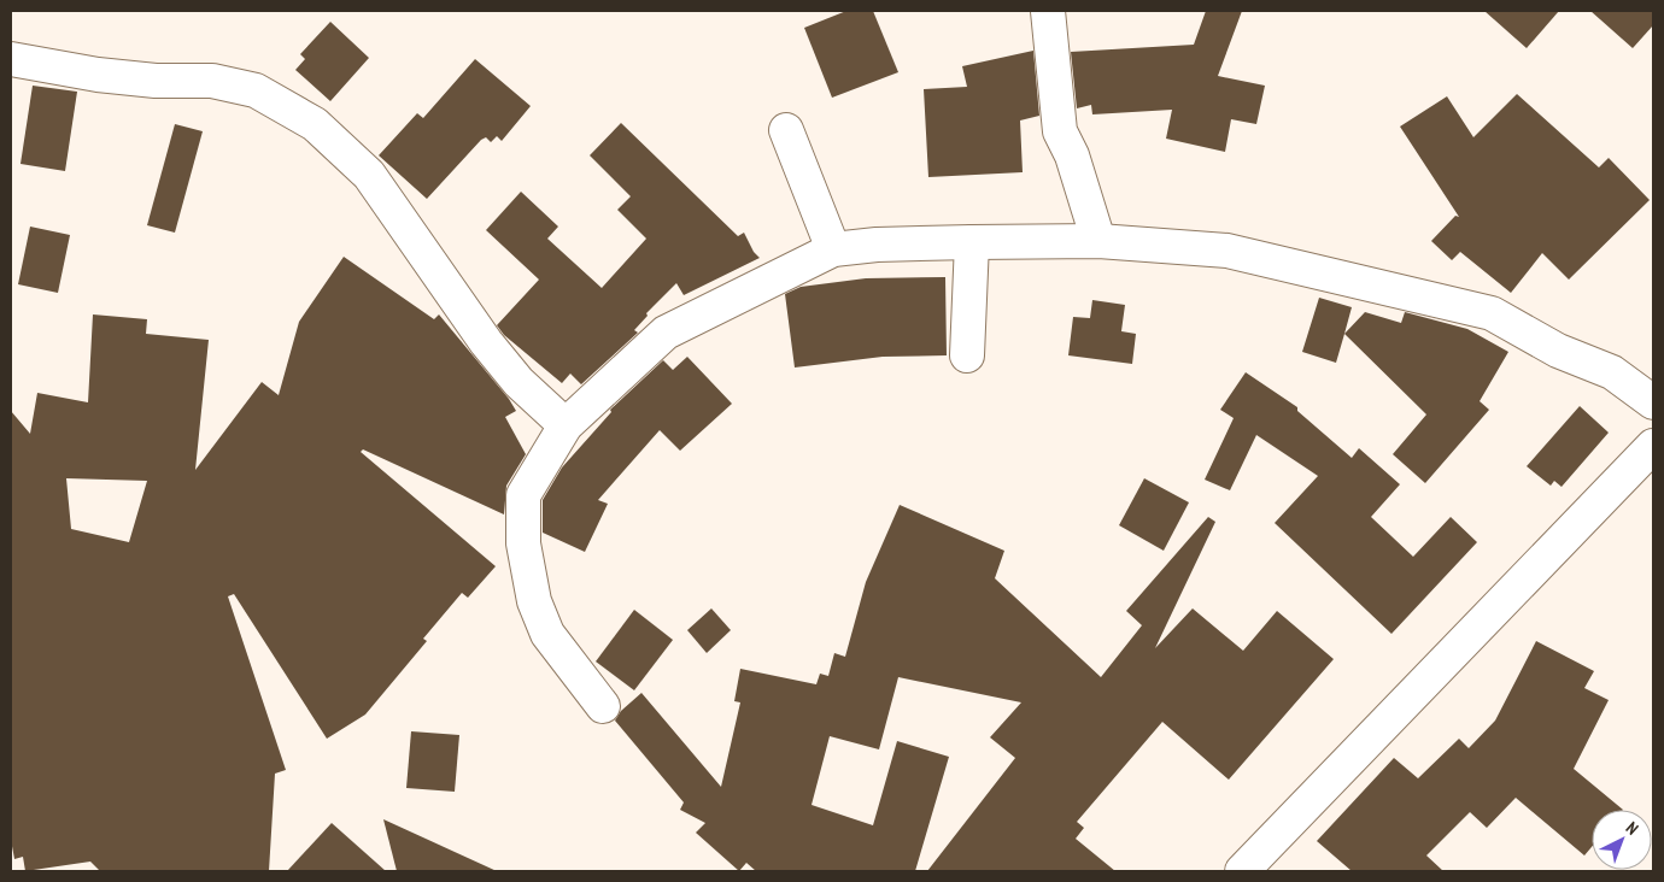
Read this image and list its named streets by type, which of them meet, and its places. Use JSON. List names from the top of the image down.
{
  "north": "top right"
}
